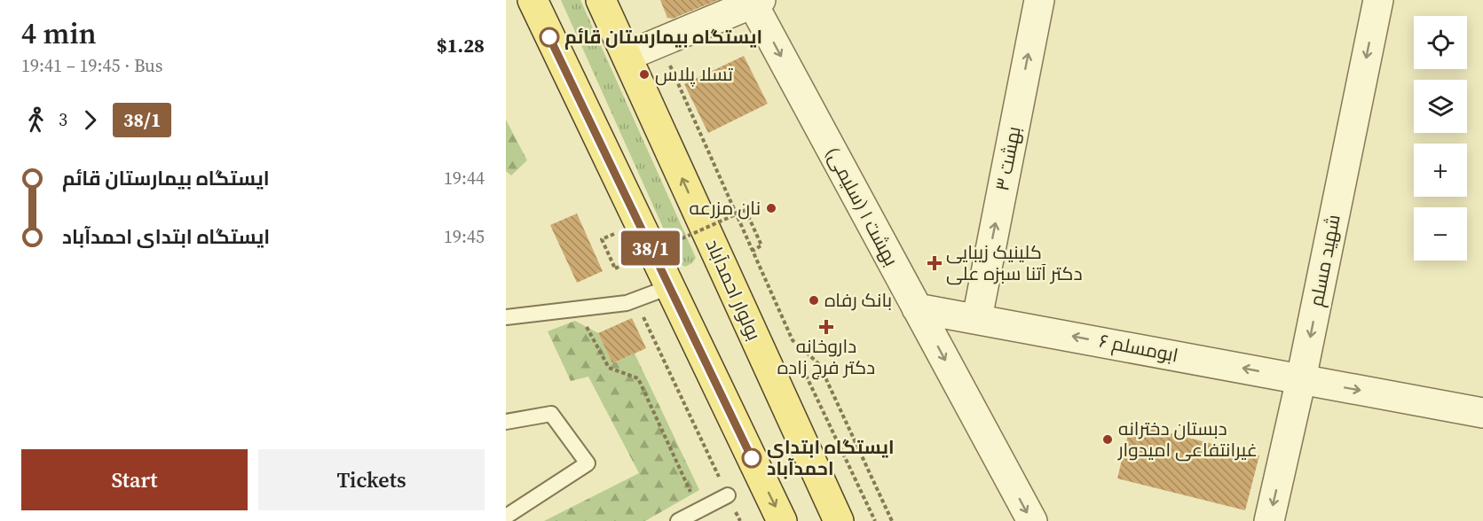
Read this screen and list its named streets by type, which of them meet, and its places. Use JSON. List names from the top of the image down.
{
  "streets": {
    "main road": ["بولوار احمدآباد"],
    "street": [
      "بهشت ۳",
      "بهشت ۱ (سلیمی)",
      "شهید مسلم",
      "ابومسلم ۶"
    ]
  },
  "crossings": [
    ["بهشت ۳", "ابومسلم ۶"],
    ["بهشت ۱ (سلیمی)", "ابومسلم ۶"],
    ["شهید مسلم", "ابومسلم ۶"]
  ],
  "one_way": ["بهشت ۳", "بهشت ۱ (سلیمی)", "شهید مسلم"],
  "places": {
    "other": [
      "ایستگاه بیمارستان قائم",
      "تسلا پلاس",
      "نان مزرعه",
      "بانک رفاه",
      "دبستان دخترانه غیرانتفاعی امیدوار",
      "ایستگاه ابتدای احمدآباد"
    ],
    "health": ["کلینیک زیبایی دکتر آتنا سبزه علی", "داروخانه دکتر فرج زاده"]
  },
  "lines": ["bus line 38/1"],
  "page": {
    "heading": ["4 min", "19:41 – 19:45 · Bus", "$1.28"],
    "on_map": "38/1",
    "map_buttons": ["+", "−"],
    "legs": ["3", "38/1"],
    "list": [
      {
        "name": "ایستگاه بیمارستان قائم",
        "value": "19:44"
      },
      {
        "name": "ایستگاه ابتدای احمدآباد",
        "value": "19:45"
      }
    ],
    "buttons": ["Start", "Tickets"]
  }
}
